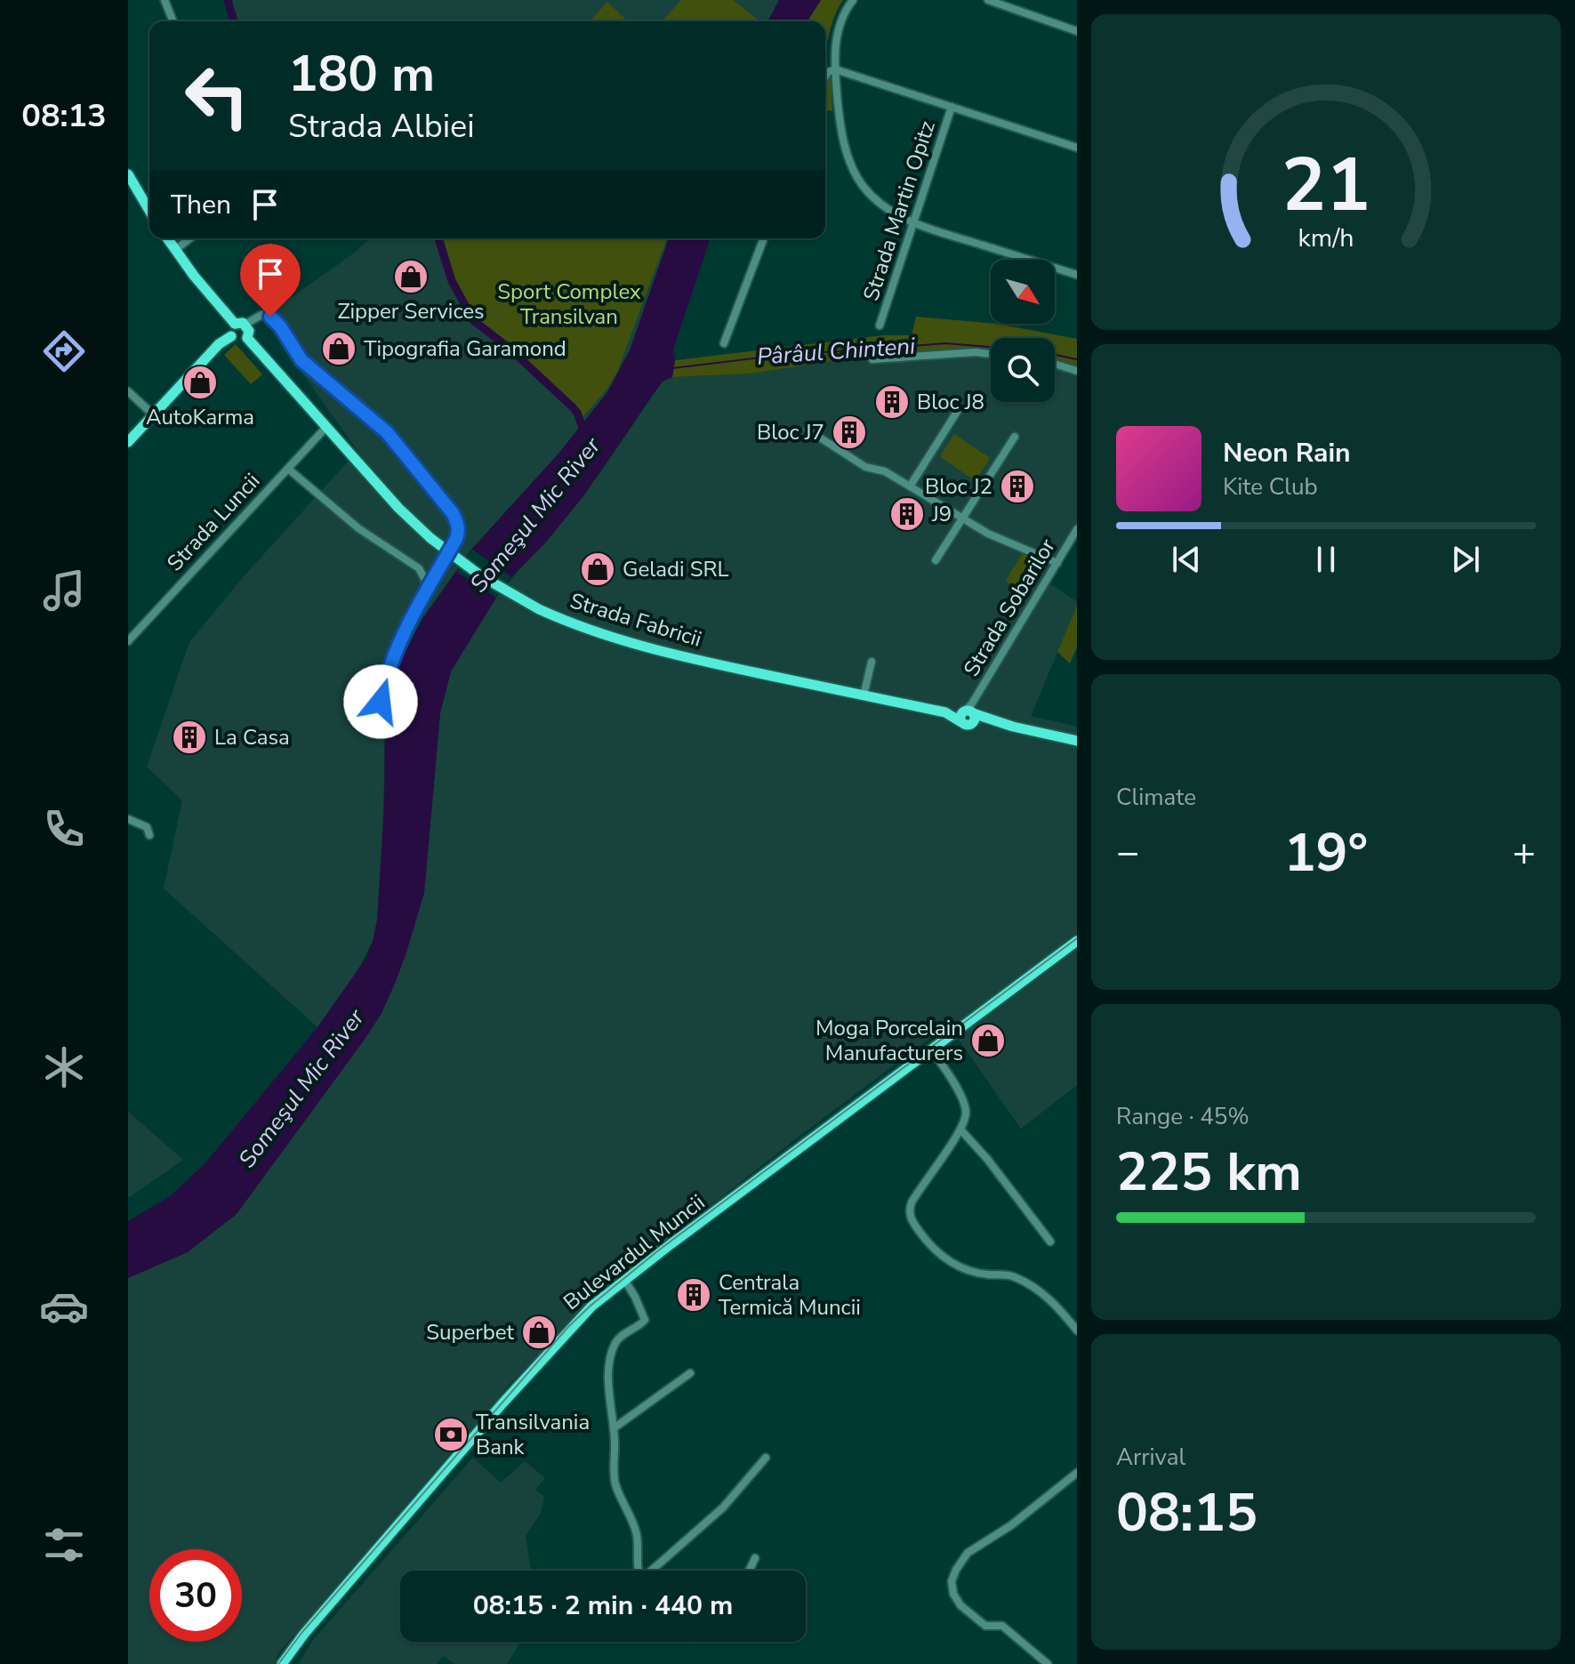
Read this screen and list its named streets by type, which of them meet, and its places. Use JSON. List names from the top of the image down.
{
  "streets": {
    "main road": ["Strada Fabricii", "Bulevardul Muncii"],
    "street": ["Strada Martin Opitz", "Strada Luncii", "Strada Sobarilor"]
  },
  "crossings": [
    ["Strada Luncii", "Strada Fabricii"],
    ["Strada Sobarilor", "Strada Fabricii"]
  ],
  "water": ["Pârâul Chinteni", "Someşul Mic River"],
  "parks": ["Sport Complex Transilvan"],
  "places": {
    "shop": [
      "Zipper Services",
      "Tipografia Garamond",
      "AutoKarma",
      "Geladi SRL",
      "Moga Porcelain Manufacturers",
      "Superbet"
    ],
    "building": [
      "Bloc J8",
      "Bloc J7",
      "Bloc J2",
      "J9",
      "La Casa",
      "Centrala Termică Muncii"
    ],
    "bank": ["Transilvania Bank"]
  },
  "north": "bottom right",
  "page": {
    "tabs": "08:13",
    "turn": ["180 m", "Strada Albiei"],
    "then": "Then",
    "song": ["Neon Rain", "Kite Club"],
    "tile": [
      "Climate",
      ["Range · 45%", "225 km"],
      ["Arrival", "08:15"]
    ],
    "heat": ["−", "19°", "+"],
    "limit": "30",
    "trip": "08:15 · 2 min · 440 m",
    "gauge": ["21", "km/h"]
  }
}
